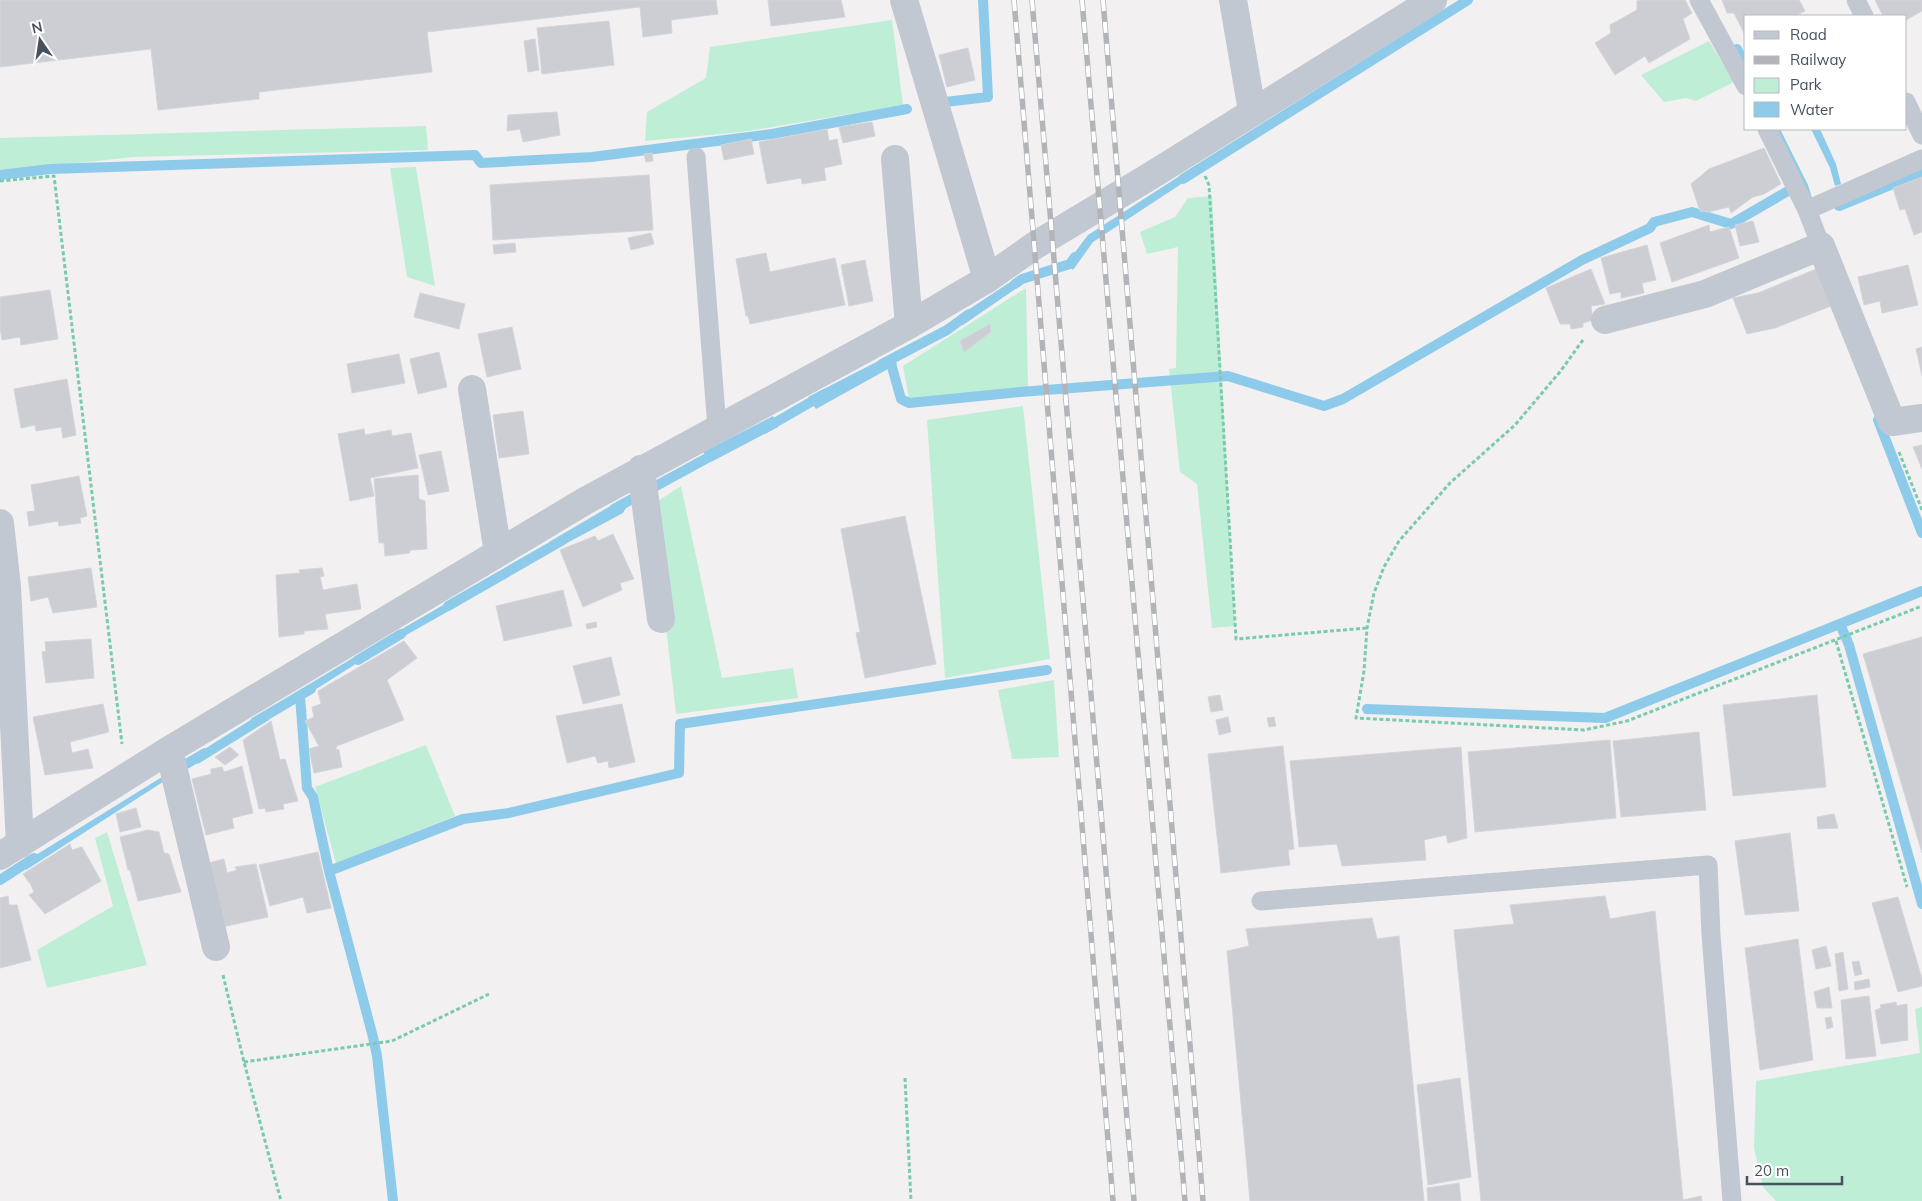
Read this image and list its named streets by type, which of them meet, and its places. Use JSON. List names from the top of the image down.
{
  "legend": [
    "Road",
    "Railway",
    "Park",
    "Water"
  ],
  "scale_bar": "20 m",
  "north": "top"
}
